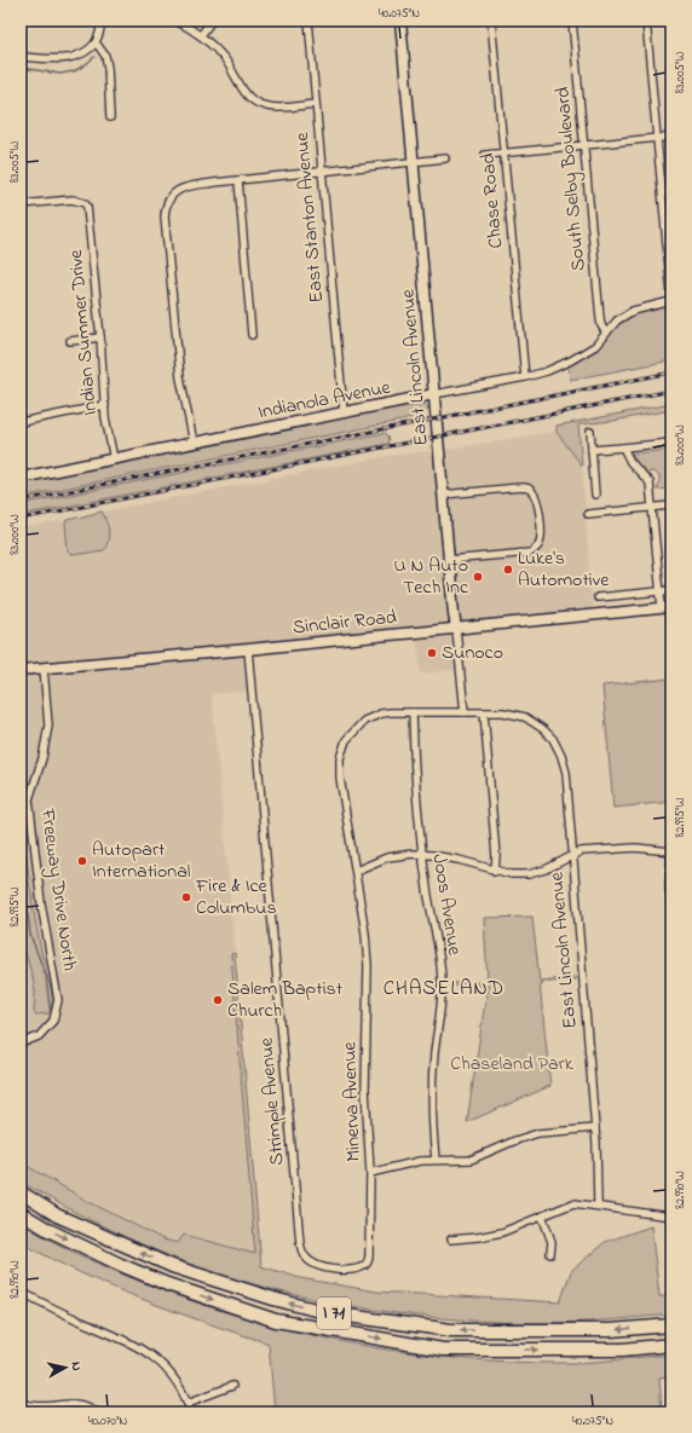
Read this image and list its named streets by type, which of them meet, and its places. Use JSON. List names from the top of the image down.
{
  "streets": {
    "highway": ["I 71"],
    "main road": ["East Lincoln Avenue", "Indianola Avenue", "Sinclair Road"],
    "street": [
      "South Selby Boulevard",
      "Chase Road",
      "East Stanton Avenue",
      "Indian Summer Drive",
      "Freeway Drive North",
      "Joos Avenue",
      "Strimple Avenue",
      "Minerva Avenue"
    ]
  },
  "crossings": [
    ["South Selby Boulevard", "Indianola Avenue"],
    ["Chase Road", "Indianola Avenue"],
    ["East Stanton Avenue", "Indianola Avenue"],
    ["Indian Summer Drive", "Indianola Avenue"],
    ["East Lincoln Avenue", "Indianola Avenue"],
    ["East Lincoln Avenue", "Sinclair Road"],
    ["Sinclair Road", "Freeway Drive North"],
    ["Sinclair Road", "Strimple Avenue"],
    ["Joos Avenue", "Minerva Avenue"],
    ["Strimple Avenue", "Minerva Avenue"]
  ],
  "districts": ["CHASELAND"],
  "parks": ["Chaseland Park"],
  "places": [
    "Luke's Automotive",
    "U N Auto Tech Inc",
    "Sunoco",
    "Autopart International",
    "Fire & Ice Columbus",
    "Salem Baptist Church"
  ],
  "north": "right",
  "coordinates": [
    "40.075°N",
    "83.005°W",
    "83.000°W",
    "82.995°W",
    "82.990°W",
    "40.070°N"
  ]
}
